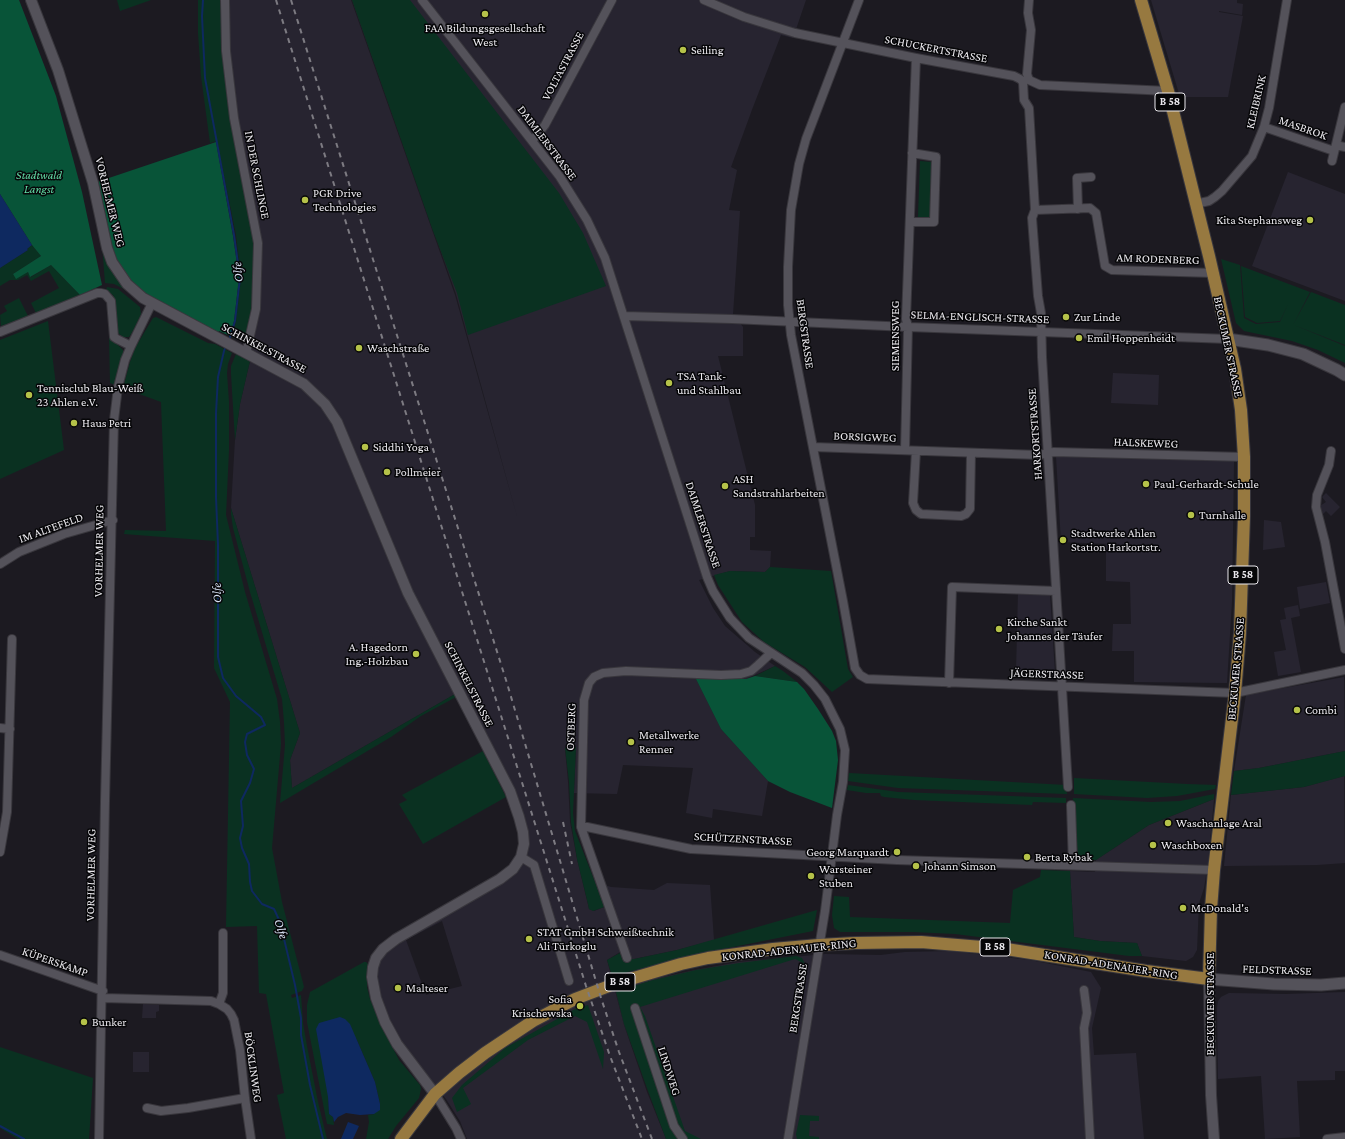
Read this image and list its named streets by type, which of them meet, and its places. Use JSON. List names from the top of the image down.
{
  "streets": {
    "main road": [
      "B 58",
      "BECKUMER STRASSE",
      "KONRAD-ADENAUER-RING",
      "FELDSTRASSE"
    ],
    "street": [
      "SCHUCKERTSTRASSE",
      "VOLTASTRASSE",
      "KLEIBRINK",
      "MASBROK",
      "DAIMLERSTRASSE",
      "IN DER SCHLINGE",
      "VORHELMER WEG",
      "AM RODENBERG",
      "SELMA-ENGLISCH-STRASSE",
      "BERGSTRASSE",
      "SIEMENSWEG",
      "SCHINKELSTRASSE",
      "HARKORTSTRASSE",
      "BORSIGWEG",
      "HALSKEWEG",
      "IM ALTEFELD",
      "JÄGERSTRASSE",
      "OSTBERG",
      "SCHÜTZENSTRASSE",
      "KÜPERSKAMP",
      "BÖCKLINWEG",
      "LINDWEG"
    ]
  },
  "crossings": [
    ["SCHUCKERTSTRASSE", "BERGSTRASSE"],
    ["SCHUCKERTSTRASSE", "SIEMENSWEG"],
    ["SCHUCKERTSTRASSE", "BECKUMER STRASSE"],
    ["SCHUCKERTSTRASSE", "HARKORTSTRASSE"],
    ["VOLTASTRASSE", "DAIMLERSTRASSE"],
    ["KLEIBRINK", "MASBROK"],
    ["KLEIBRINK", "BECKUMER STRASSE"],
    ["DAIMLERSTRASSE", "SELMA-ENGLISCH-STRASSE"],
    ["DAIMLERSTRASSE", "BERGSTRASSE"],
    ["DAIMLERSTRASSE", "OSTBERG"],
    ["IN DER SCHLINGE", "SCHINKELSTRASSE"],
    ["VORHELMER WEG", "SCHINKELSTRASSE"],
    ["VORHELMER WEG", "IM ALTEFELD"],
    ["VORHELMER WEG", "KÜPERSKAMP"],
    ["AM RODENBERG", "BECKUMER STRASSE"],
    ["AM RODENBERG", "HARKORTSTRASSE"],
    ["SELMA-ENGLISCH-STRASSE", "BERGSTRASSE"],
    ["SELMA-ENGLISCH-STRASSE", "SIEMENSWEG"],
    ["SELMA-ENGLISCH-STRASSE", "BECKUMER STRASSE"],
    ["SELMA-ENGLISCH-STRASSE", "HARKORTSTRASSE"],
    ["BERGSTRASSE", "BORSIGWEG"],
    ["BERGSTRASSE", "JÄGERSTRASSE"],
    ["BERGSTRASSE", "SCHÜTZENSTRASSE"],
    ["BERGSTRASSE", "KONRAD-ADENAUER-RING"],
    ["SIEMENSWEG", "BORSIGWEG"],
    ["BECKUMER STRASSE", "HALSKEWEG"],
    ["BECKUMER STRASSE", "JÄGERSTRASSE"],
    ["BECKUMER STRASSE", "SCHÜTZENSTRASSE"],
    ["BECKUMER STRASSE", "KONRAD-ADENAUER-RING"],
    ["BECKUMER STRASSE", "FELDSTRASSE"],
    ["SCHINKELSTRASSE", "KONRAD-ADENAUER-RING"],
    ["HARKORTSTRASSE", "BORSIGWEG"],
    ["HARKORTSTRASSE", "HALSKEWEG"],
    ["HARKORTSTRASSE", "JÄGERSTRASSE"],
    ["BORSIGWEG", "HALSKEWEG"],
    ["OSTBERG", "SCHÜTZENSTRASSE"],
    ["KONRAD-ADENAUER-RING", "FELDSTRASSE"]
  ],
  "water": ["Olfe"],
  "parks": ["Stadtwald Langst"],
  "places": [
    "FAA Bildungsgesellschaft West",
    "Seiling",
    "PGR Drive Technologies",
    "Kita Stephansweg",
    "Zur Linde",
    "Emil Hoppenheidt",
    "Waschstraße",
    "TSA Tank- und Stahlbau",
    "Tennisclub Blau-Weiß 23 Ahlen e.V.",
    "Haus Petri",
    "Siddhi Yoga",
    "Pollmeier",
    "Paul-Gerhardt-Schule",
    "ASH Sandstrahlarbeiten",
    "Turnhalle",
    "Stadtwerke Ahlen Station Harkortstr.",
    "Kirche Sankt Johannes der Täufer",
    "A. Hagedorn Ing.-Holzbau",
    "Combi",
    "Metallwerke Renner",
    "Waschanlage Aral",
    "Waschboxen",
    "Georg Marquardt",
    "Berta Rybak",
    "Johann Simson",
    "Warsteiner Stuben",
    "McDonald's",
    "STAT GmbH Schweißtechnik Ali Türkoglu",
    "Malteser",
    "Sofia Krischewska",
    "Bunker"
  ]
}
